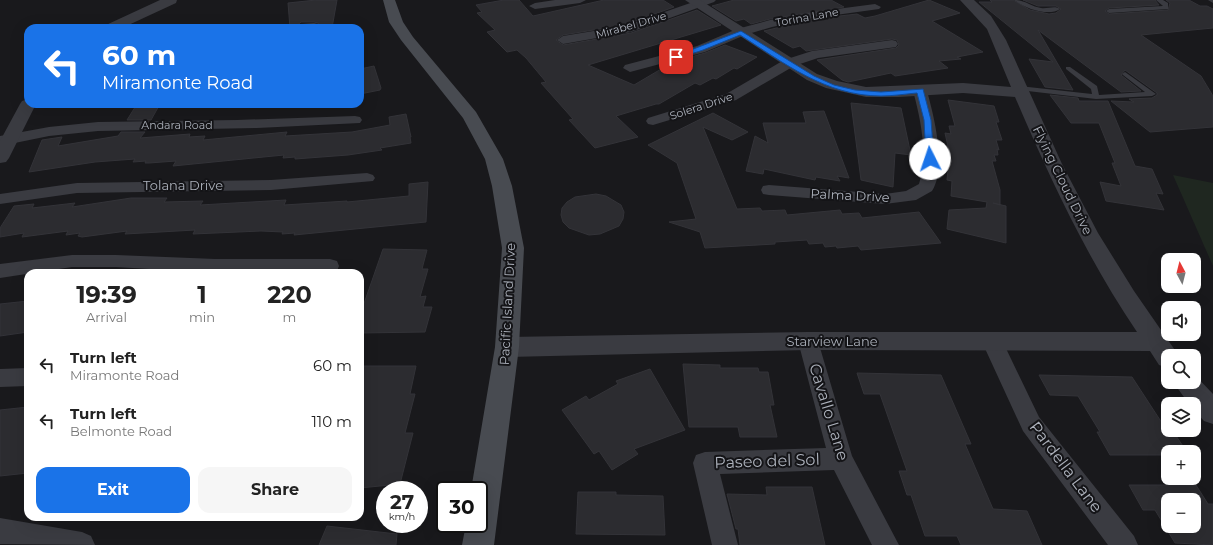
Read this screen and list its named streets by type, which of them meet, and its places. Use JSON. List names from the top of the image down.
{
  "streets": {
    "main road": ["Pacific Island Drive"],
    "street": [
      "Torina Lane",
      "Mirabel Drive",
      "Solera Drive",
      "Andara Road",
      "Flying Cloud Drive",
      "Tolana Drive",
      "Palma Drive",
      "Starview Lane",
      "Cavallo Lane",
      "Paseo del Sol",
      "Pardella Lane"
    ]
  },
  "crossings": [
    ["Pacific Island Drive", "Starview Lane"],
    ["Starview Lane", "Cavallo Lane"],
    ["Starview Lane", "Pardella Lane"],
    ["Cavallo Lane", "Paseo del Sol"]
  ],
  "north": "top",
  "page": {
    "turn": ["60 m", "Miramonte Road"],
    "map_buttons": ["+", "−"],
    "eta": [
      "19:39",
      "Arrival",
      "1",
      "min",
      "220",
      "m"
    ],
    "list": [
      {
        "name": "Turn left",
        "note": "Miramonte Road",
        "value": "60 m"
      },
      {
        "name": "Turn left",
        "note": "Belmonte Road",
        "value": "110 m"
      }
    ],
    "buttons": ["Exit", "Share"],
    "speed": "27 km/h",
    "limit": "30"
  }
}
